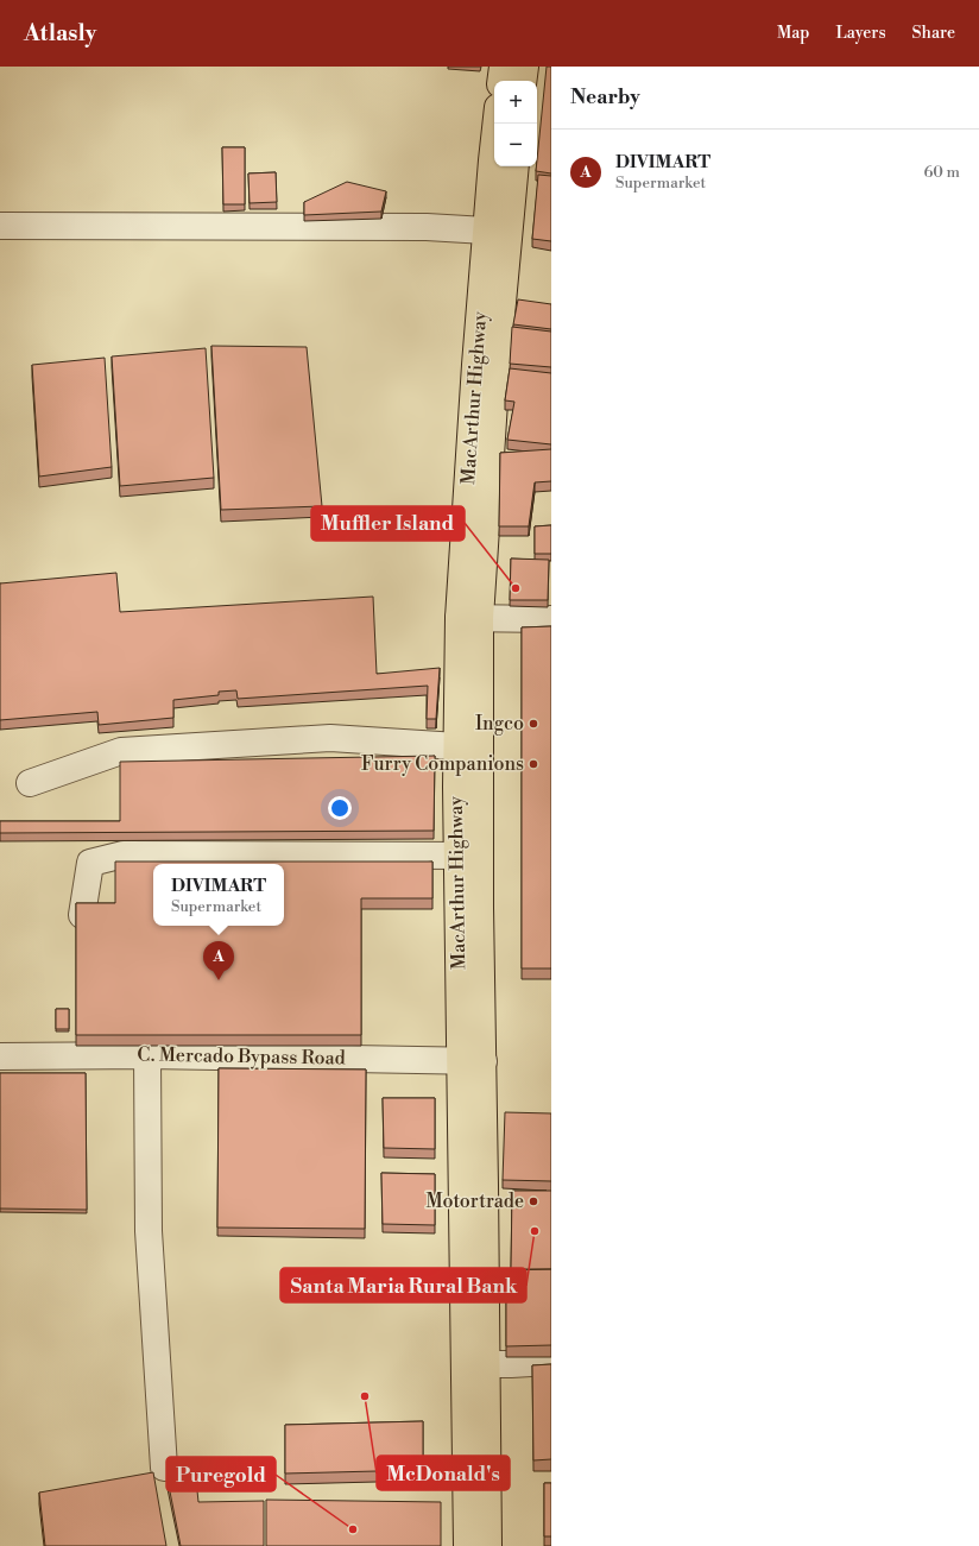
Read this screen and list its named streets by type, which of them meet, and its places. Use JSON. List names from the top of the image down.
{
  "streets": {
    "highway": ["MacArthur Highway"],
    "street": ["C. Mercado Bypass Road"]
  },
  "crossings": [
    ["MacArthur Highway", "C. Mercado Bypass Road"]
  ],
  "places": [
    "Muffler Island",
    "Ingco",
    "Furry Companions",
    "Motortrade",
    "Santa Maria Rural Bank",
    "McDonald's",
    "Puregold"
  ],
  "page": {
    "header": "Atlasly",
    "nav": ["Map", "Layers", "Share"],
    "heading": "Nearby",
    "map_buttons": ["+", "−"],
    "list": [
      {
        "mark": "A",
        "name": "DIVIMART",
        "note": "Supermarket",
        "value": "60 m"
      }
    ],
    "popup": ["DIVIMART", "Supermarket"],
    "pins": "A"
  }
}
